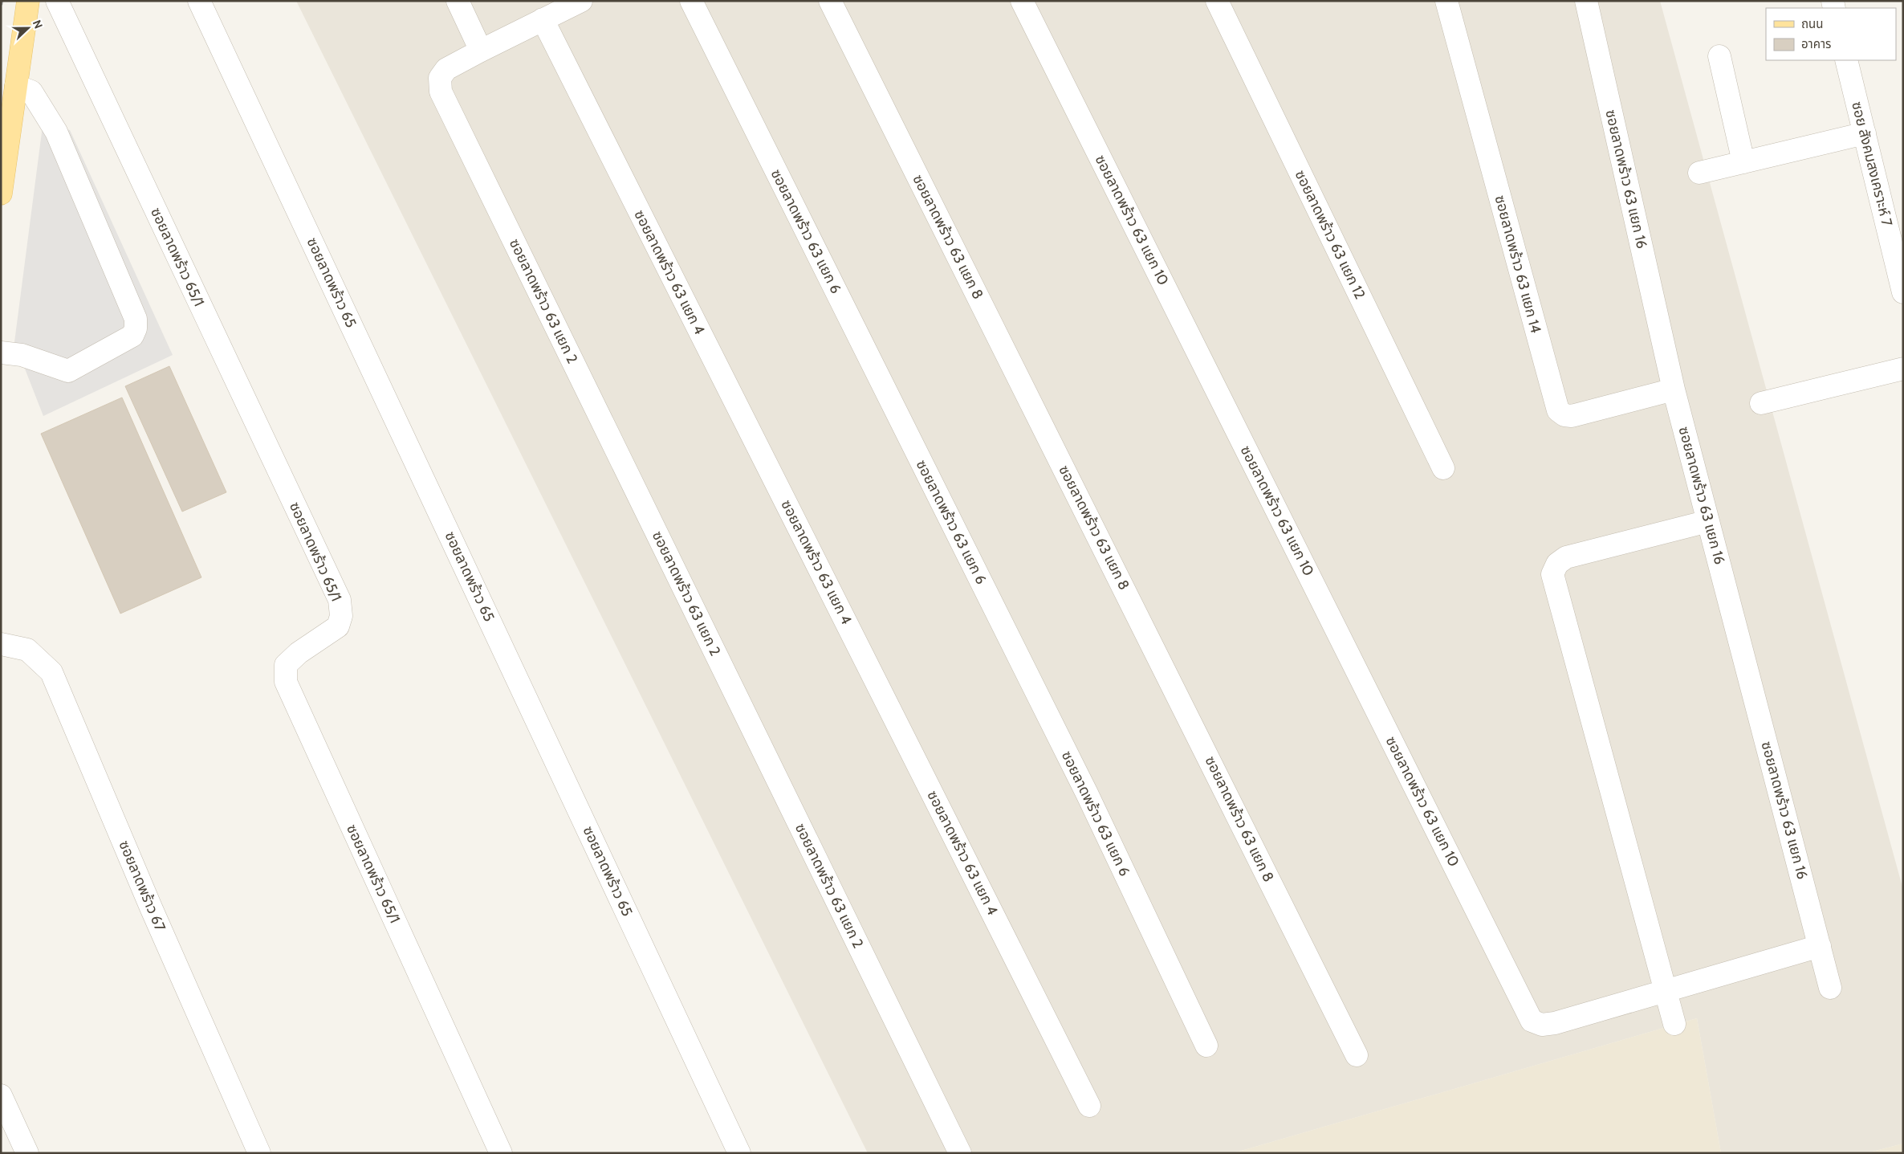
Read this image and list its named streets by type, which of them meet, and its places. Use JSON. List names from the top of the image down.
{
  "streets": {
    "street": [
      "ซอย สังคมสงเคราะห์ 7",
      "ซอยลาดพร้าว 63 แยก 16",
      "ซอยลาดพร้าว 63 แยก 10",
      "ซอยลาดพร้าว 63 แยก 6",
      "ซอยลาดพร้าว 63 แยก 12",
      "ซอยลาดพร้าว 63 แยก 8",
      "ซอยลาดพร้าว 65/1",
      "ซอยลาดพร้าว 63 แยก 14",
      "ซอยลาดพร้าว 63 แยก 4",
      "ซอยลาดพร้าว 65",
      "ซอยลาดพร้าว 63 แยก 2",
      "ซอยลาดพร้าว 67"
    ]
  },
  "crossings": [
    ["ซอยลาดพร้าว 63 แยก 16", "ซอยลาดพร้าว 63 แยก 14"],
    ["ซอยลาดพร้าว 63 แยก 4", "ซอยลาดพร้าว 63 แยก 2"]
  ],
  "legend": ["ถนน", "อาคาร"],
  "north": "right"
}
